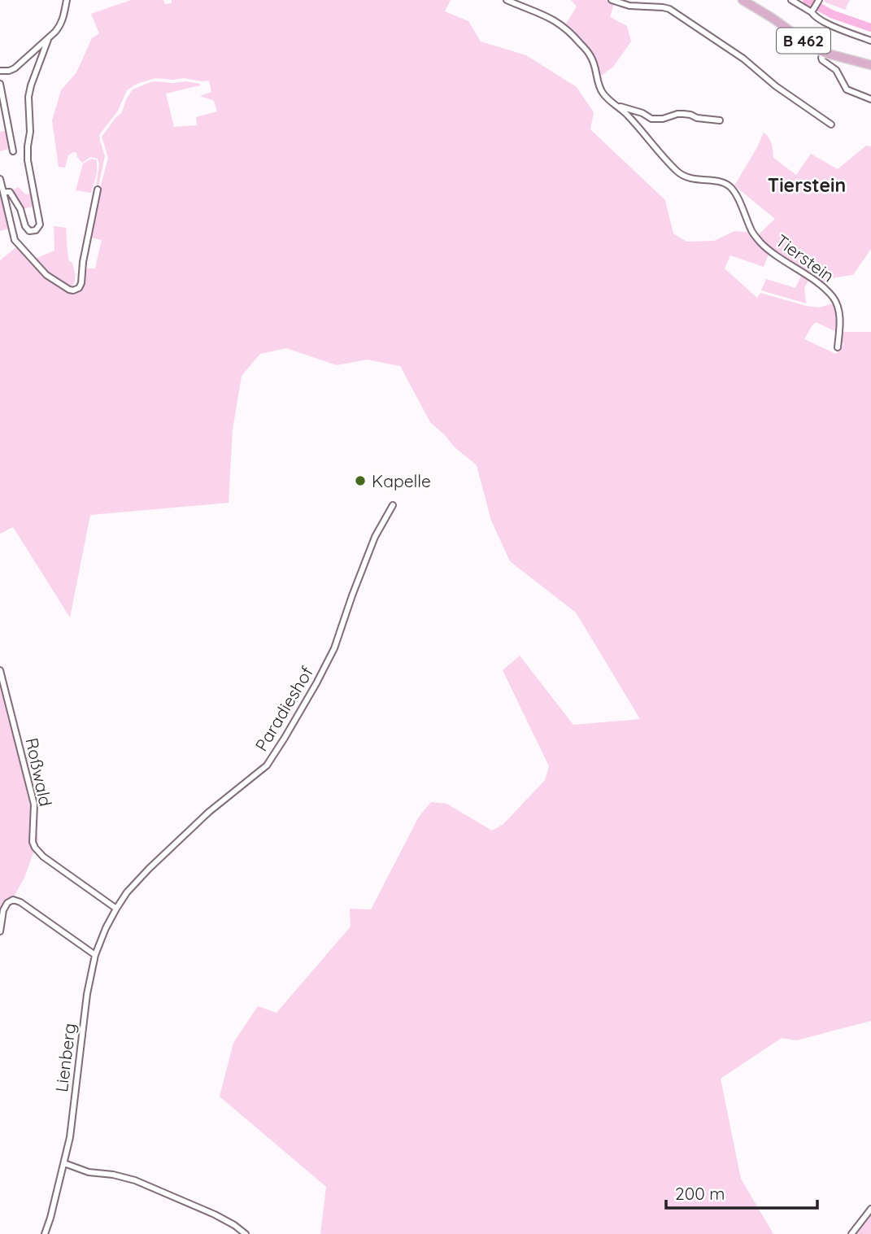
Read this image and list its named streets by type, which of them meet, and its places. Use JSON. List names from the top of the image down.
{
  "streets": {
    "main road": ["B 462"],
    "street": [
      "Tierstein",
      "Paradieshof",
      "Roßwald",
      "Lienberg"
    ]
  },
  "crossings": [
    ["Paradieshof", "Roßwald"],
    ["Paradieshof", "Lienberg"],
    ["Roßwald", "Lienberg"]
  ],
  "districts": ["Tierstein"],
  "places": ["Kapelle"],
  "scale_bar": "200 m"
}
